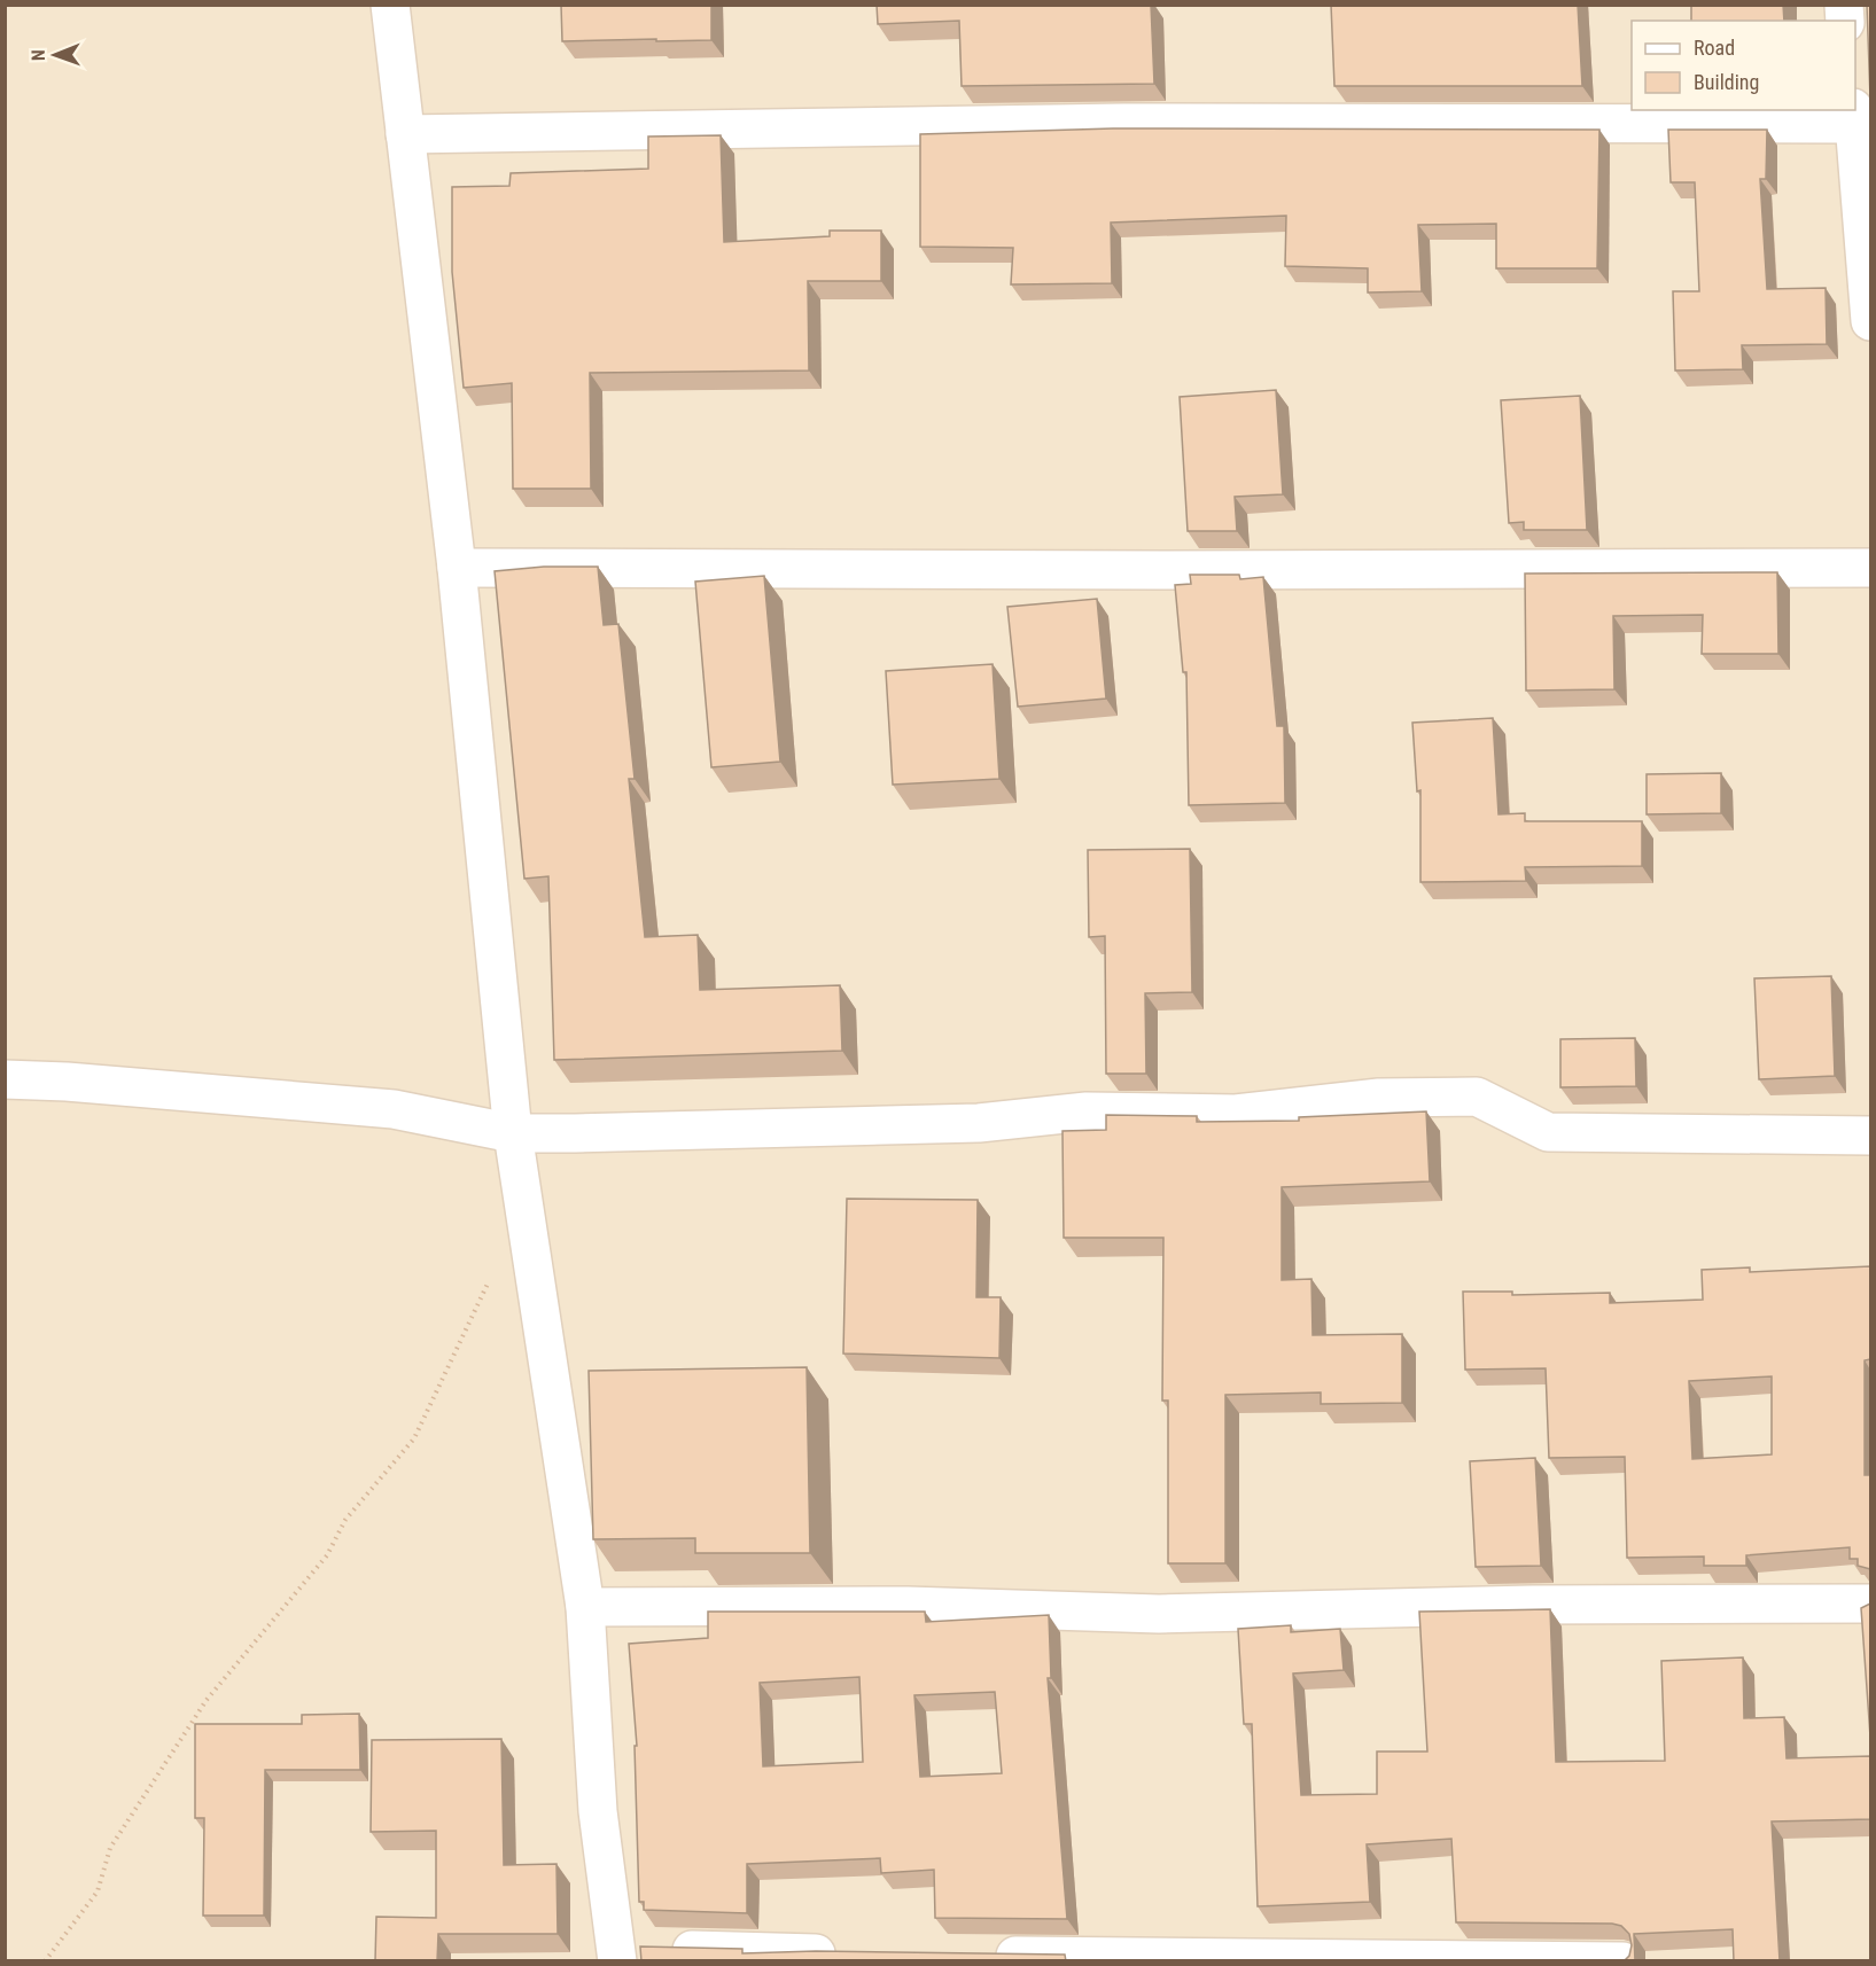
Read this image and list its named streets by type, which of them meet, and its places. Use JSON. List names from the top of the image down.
{
  "legend": ["Road", "Building"],
  "north": "left"
}
